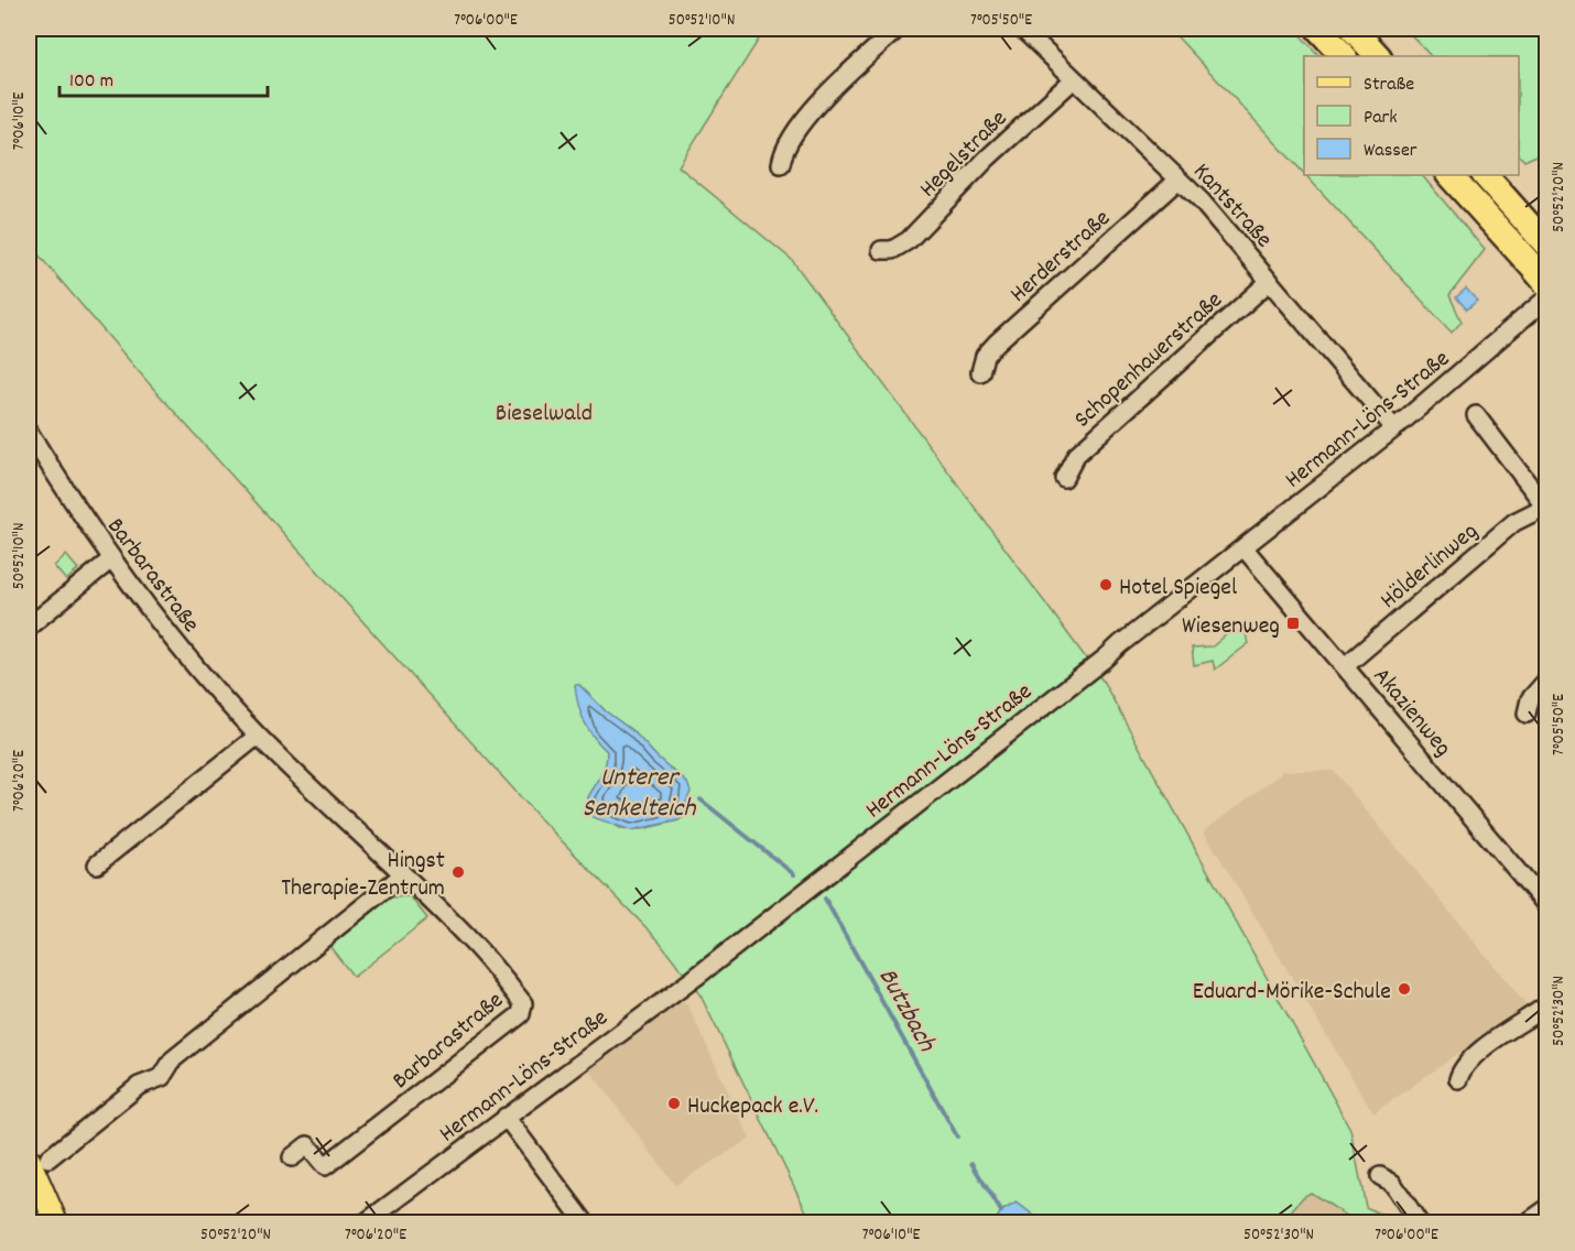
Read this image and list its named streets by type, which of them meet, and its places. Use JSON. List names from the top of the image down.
{
  "streets": {
    "street": [
      "Hegelstraße",
      "Kantstraße",
      "Herderstraße",
      "Schopenhauerstraße",
      "Hermann-Löns-Straße",
      "Hölderlinweg",
      "Barbarastraße",
      "Akazienweg"
    ]
  },
  "crossings": [
    ["Hegelstraße", "Kantstraße"],
    ["Kantstraße", "Herderstraße"],
    ["Kantstraße", "Schopenhauerstraße"],
    ["Kantstraße", "Hermann-Löns-Straße"],
    ["Hermann-Löns-Straße", "Akazienweg"],
    ["Hölderlinweg", "Akazienweg"]
  ],
  "water": ["Unterer Senkelteich", "Butzbach"],
  "parks": ["Bieselwald"],
  "places": {
    "other": [
      "Hotel Spiegel",
      "Hingst Therapie-Zentrum",
      "Eduard-Mörike-Schule",
      "Huckepack e.V."
    ],
    "transit": ["Wiesenweg"]
  },
  "legend": ["Straße", "Park", "Wasser"],
  "scale_bar": "100 m",
  "coordinates": [
    "7°06'00\"E",
    "50°52'10\"N",
    "7°05'50\"E",
    "7°06'10\"E",
    "50°52'20\"N",
    "7°06'20\"E",
    "50°52'30\"N"
  ]
}
